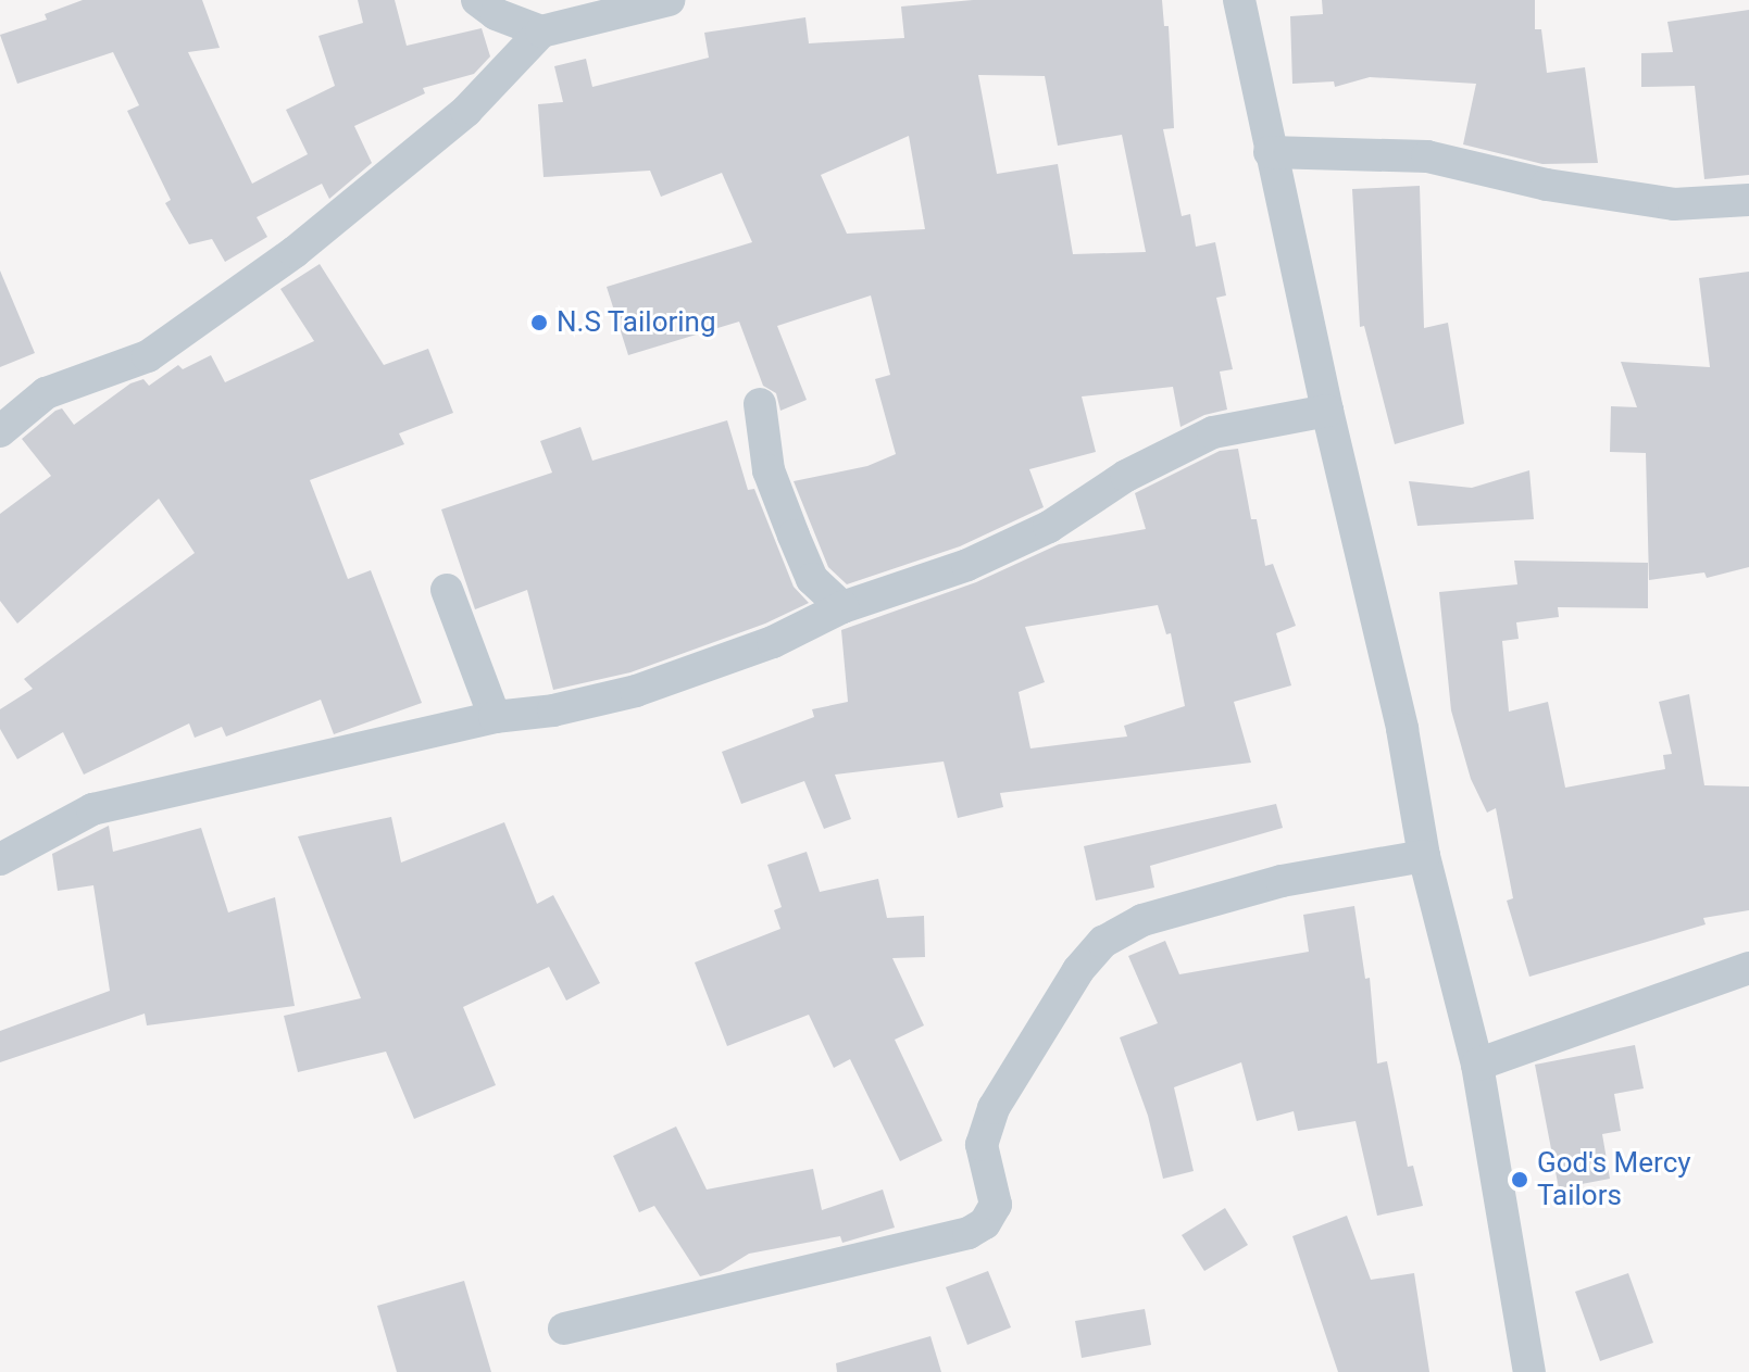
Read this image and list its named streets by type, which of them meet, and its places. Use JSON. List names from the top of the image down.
{
  "places": ["N.S Tailoring", "God's Mercy Tailors"]
}
